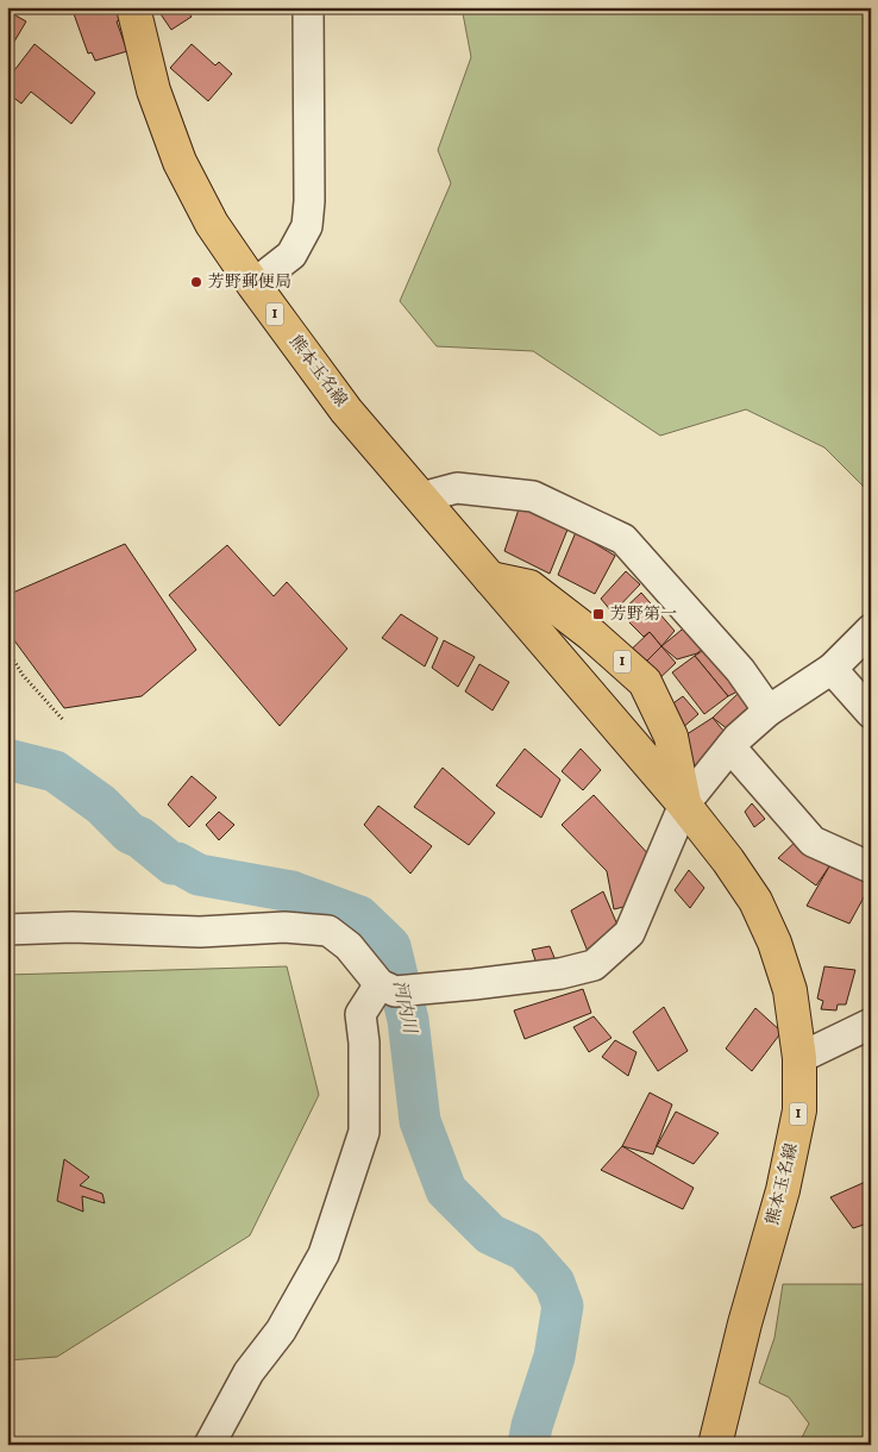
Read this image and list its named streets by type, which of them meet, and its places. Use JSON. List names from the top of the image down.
{
  "streets": {
    "main road": ["1", "熊本玉名線"]
  },
  "water": ["河内川"],
  "places": {
    "other": ["芳野郵便局"],
    "transit": ["芳野第一"]
  }
}
